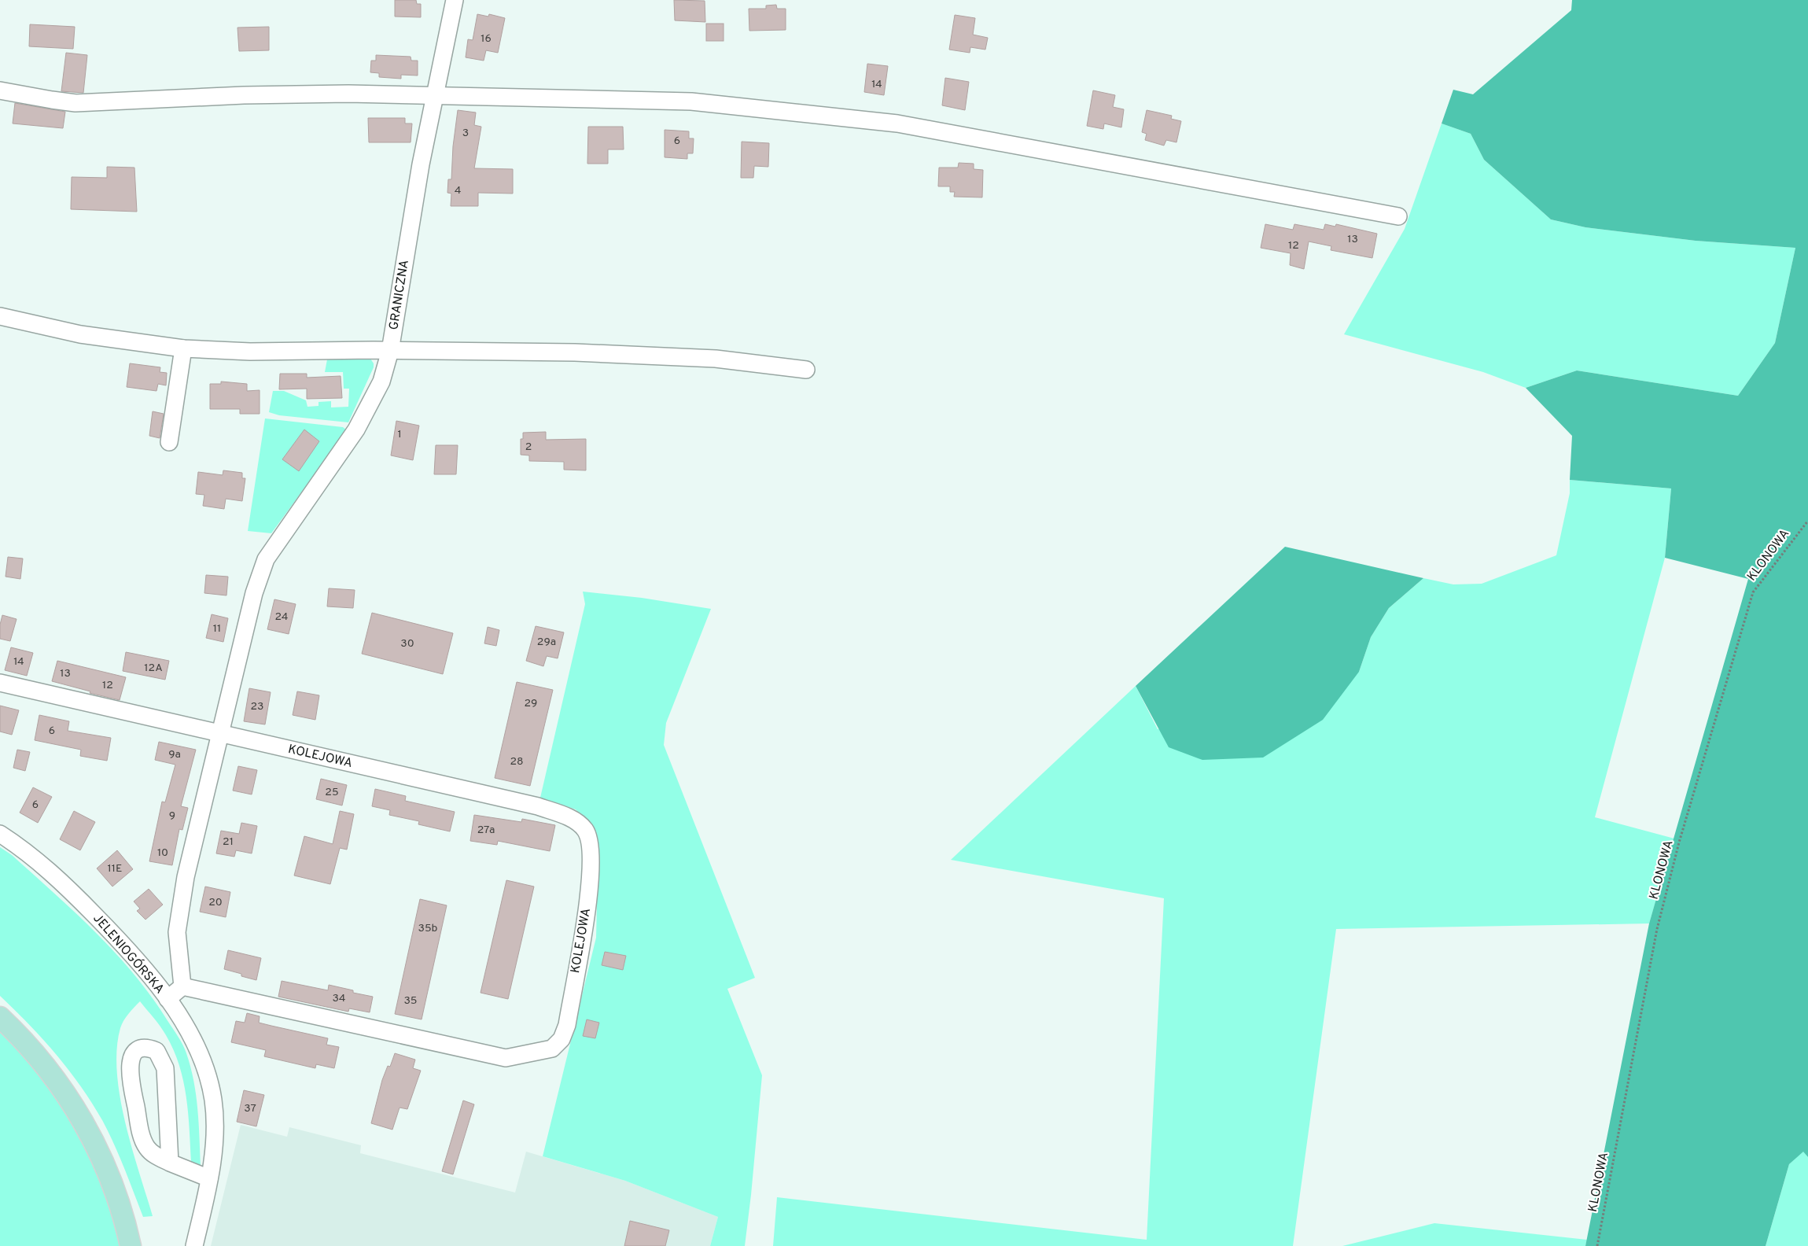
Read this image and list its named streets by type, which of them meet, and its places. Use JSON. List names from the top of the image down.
{
  "streets": {
    "street": ["GRANICZNA", "KOLEJOWA", "JELENIOGÓRSKA"],
    "path": ["KLONOWA"]
  },
  "crossings": [
    ["GRANICZNA", "KOLEJOWA"]
  ],
  "house_numbers": [
    "16",
    "14",
    "3",
    "6",
    "4",
    "13",
    "12",
    "1",
    "2",
    "24",
    "11",
    "29a",
    "30",
    "14",
    "12A",
    "13",
    "12",
    "29",
    "23",
    "6",
    "9a",
    "28",
    "25",
    "6",
    "9",
    "27a",
    "21",
    "10",
    "11E",
    "20",
    "35b",
    "34",
    "35",
    "37"
  ]
}
